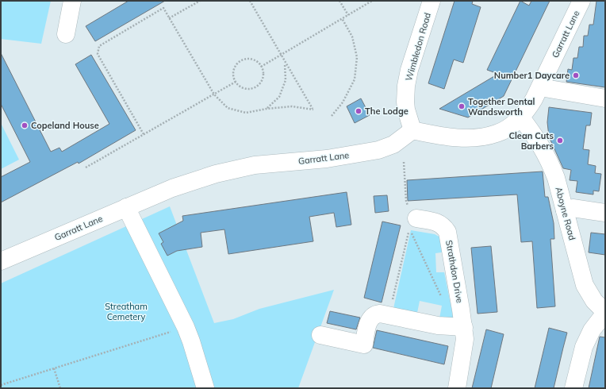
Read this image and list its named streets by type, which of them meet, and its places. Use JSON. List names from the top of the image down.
{
  "streets": {
    "street": [
      "Garratt Lane",
      "Wimbledon Road",
      "Aboyne Road",
      "Strathdon Drive"
    ]
  },
  "crossings": [
    ["Garratt Lane", "Wimbledon Road"],
    ["Garratt Lane", "Aboyne Road"]
  ],
  "parks": ["Streatham Cemetery"],
  "places": [
    "Number1 Daycare",
    "Together Dental Wandsworth",
    "The Lodge",
    "Copeland House",
    "Clean Cuts Barbers"
  ]
}
